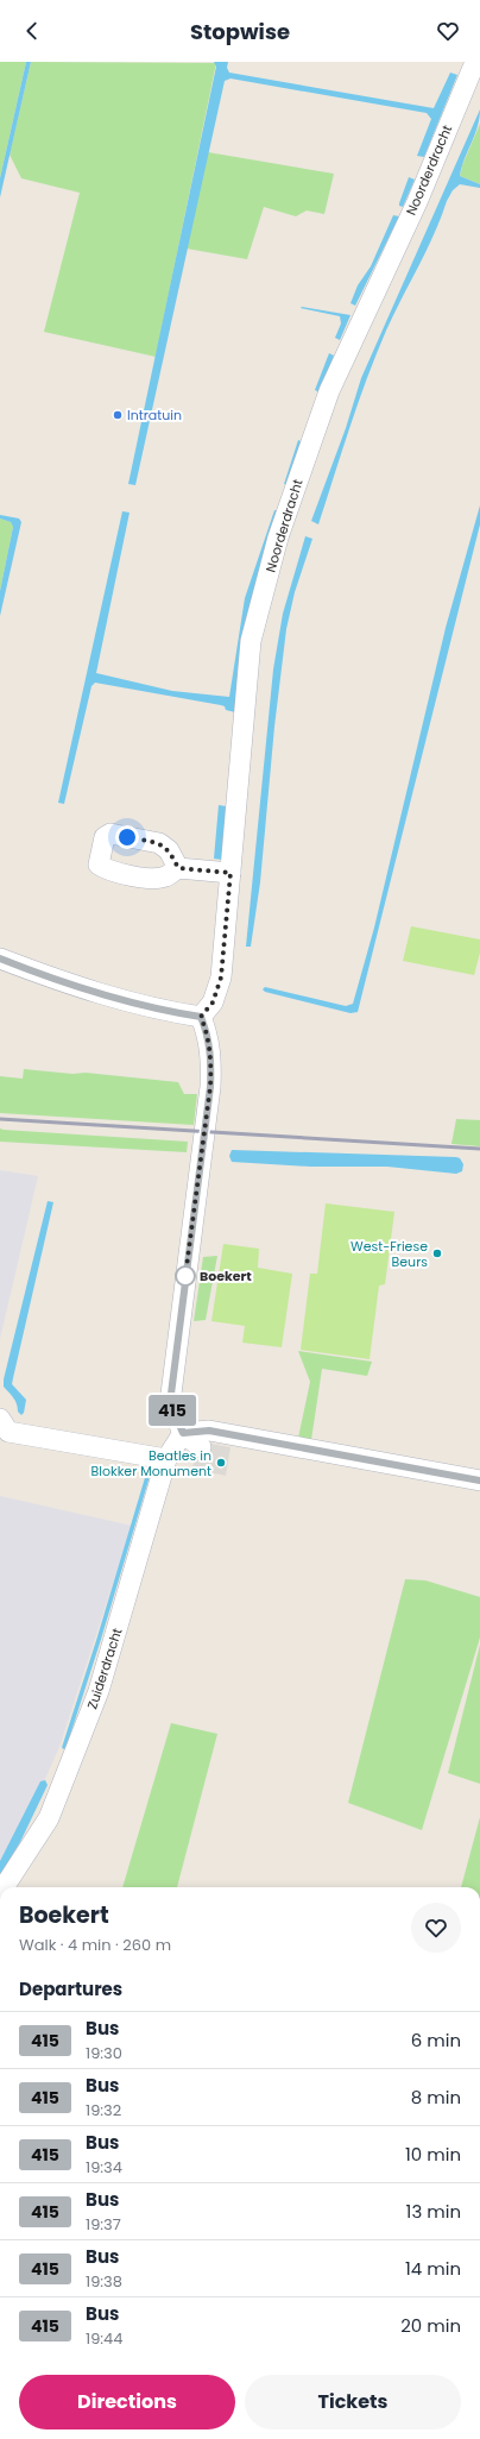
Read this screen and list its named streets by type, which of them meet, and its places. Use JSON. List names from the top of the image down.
{
  "streets": {
    "street": ["Noorderdracht", "Zuiderdracht"]
  },
  "places": [
    "Intratuin",
    "West-Friese Beurs",
    "Boekert",
    "Beatles in Blokker Monument"
  ],
  "lines": ["bus line 415"],
  "page": {
    "header": "Stopwise",
    "on_map": "415",
    "heading": [
      ["Boekert", "Walk · 4 min · 260 m"],
      "Departures"
    ],
    "list": [
      {
        "mark": "415",
        "name": "Bus",
        "note": "19:30",
        "value": "6 min"
      },
      {
        "mark": "415",
        "name": "Bus",
        "note": "19:32",
        "value": "8 min"
      },
      {
        "mark": "415",
        "name": "Bus",
        "note": "19:34",
        "value": "10 min"
      },
      {
        "mark": "415",
        "name": "Bus",
        "note": "19:37",
        "value": "13 min"
      },
      {
        "mark": "415",
        "name": "Bus",
        "note": "19:38",
        "value": "14 min"
      },
      {
        "mark": "415",
        "name": "Bus",
        "note": "19:44",
        "value": "20 min"
      }
    ],
    "buttons": ["Directions", "Tickets"]
  }
}
